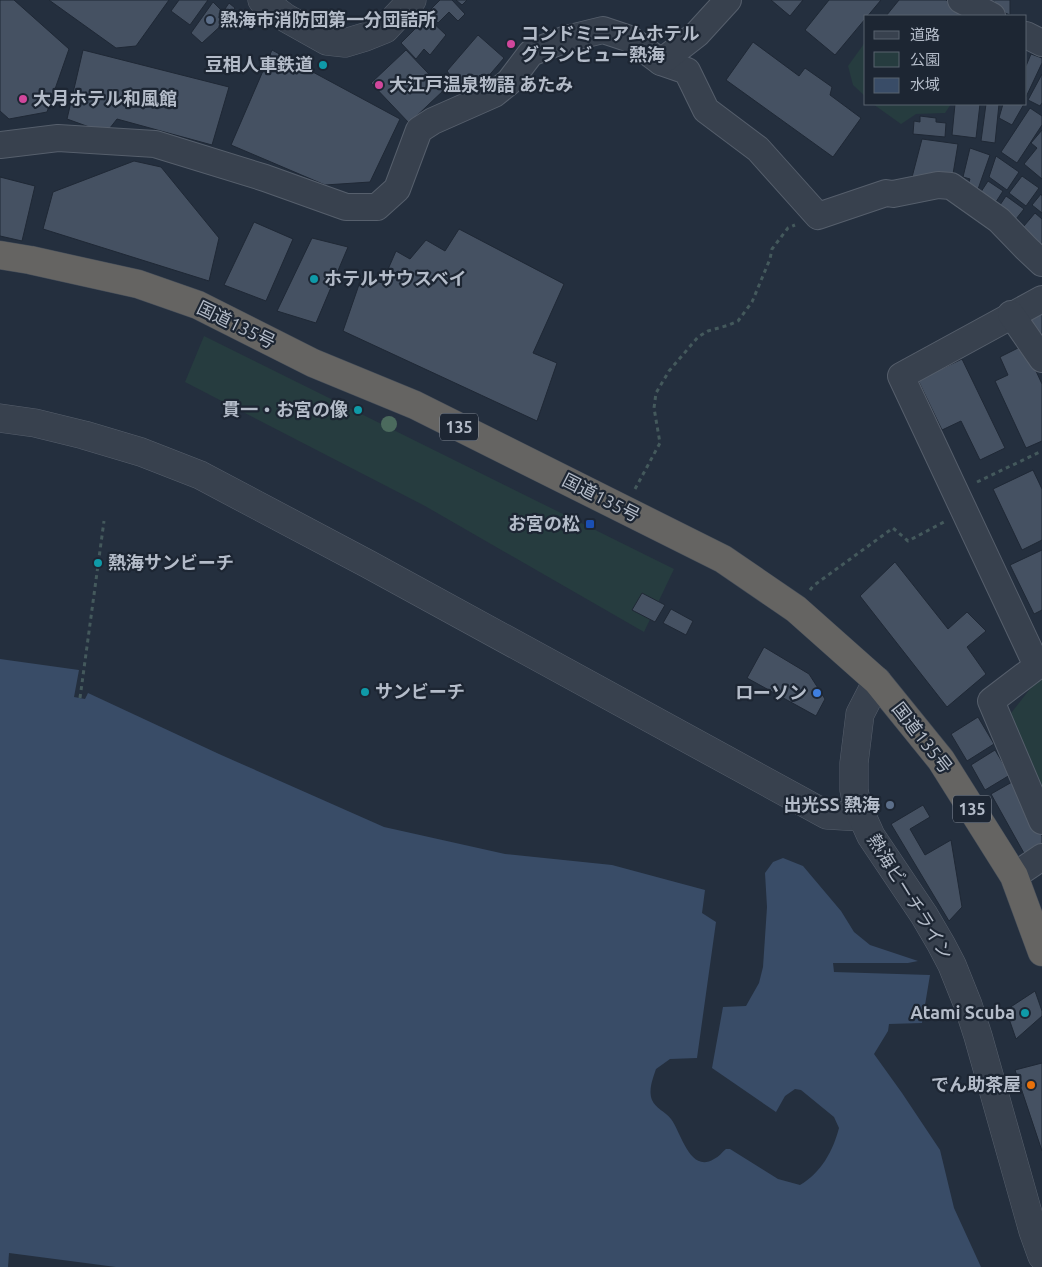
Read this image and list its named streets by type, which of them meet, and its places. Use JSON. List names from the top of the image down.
{
  "streets": {
    "highway": ["国道135号", "135"],
    "street": ["熱海ビーチライン"]
  },
  "crossings": [
    ["国道135号", "熱海ビーチライン"]
  ],
  "places": {
    "other": [
      "熱海市消防団第一分団詰所",
      "コンドミニアムホテル グランビュー熱海",
      "豆相人車鉄道",
      "大江戸温泉物語 あたみ",
      "大月ホテル和風館",
      "ホテルサウスベイ",
      "貫一・お宮の像",
      "熱海サンビーチ",
      "サンビーチ",
      "ローソン",
      "出光SS 熱海",
      "Atami Scuba",
      "でん助茶屋"
    ],
    "transit": ["お宮の松"]
  },
  "legend": ["道路", "公園", "水域"]
}
